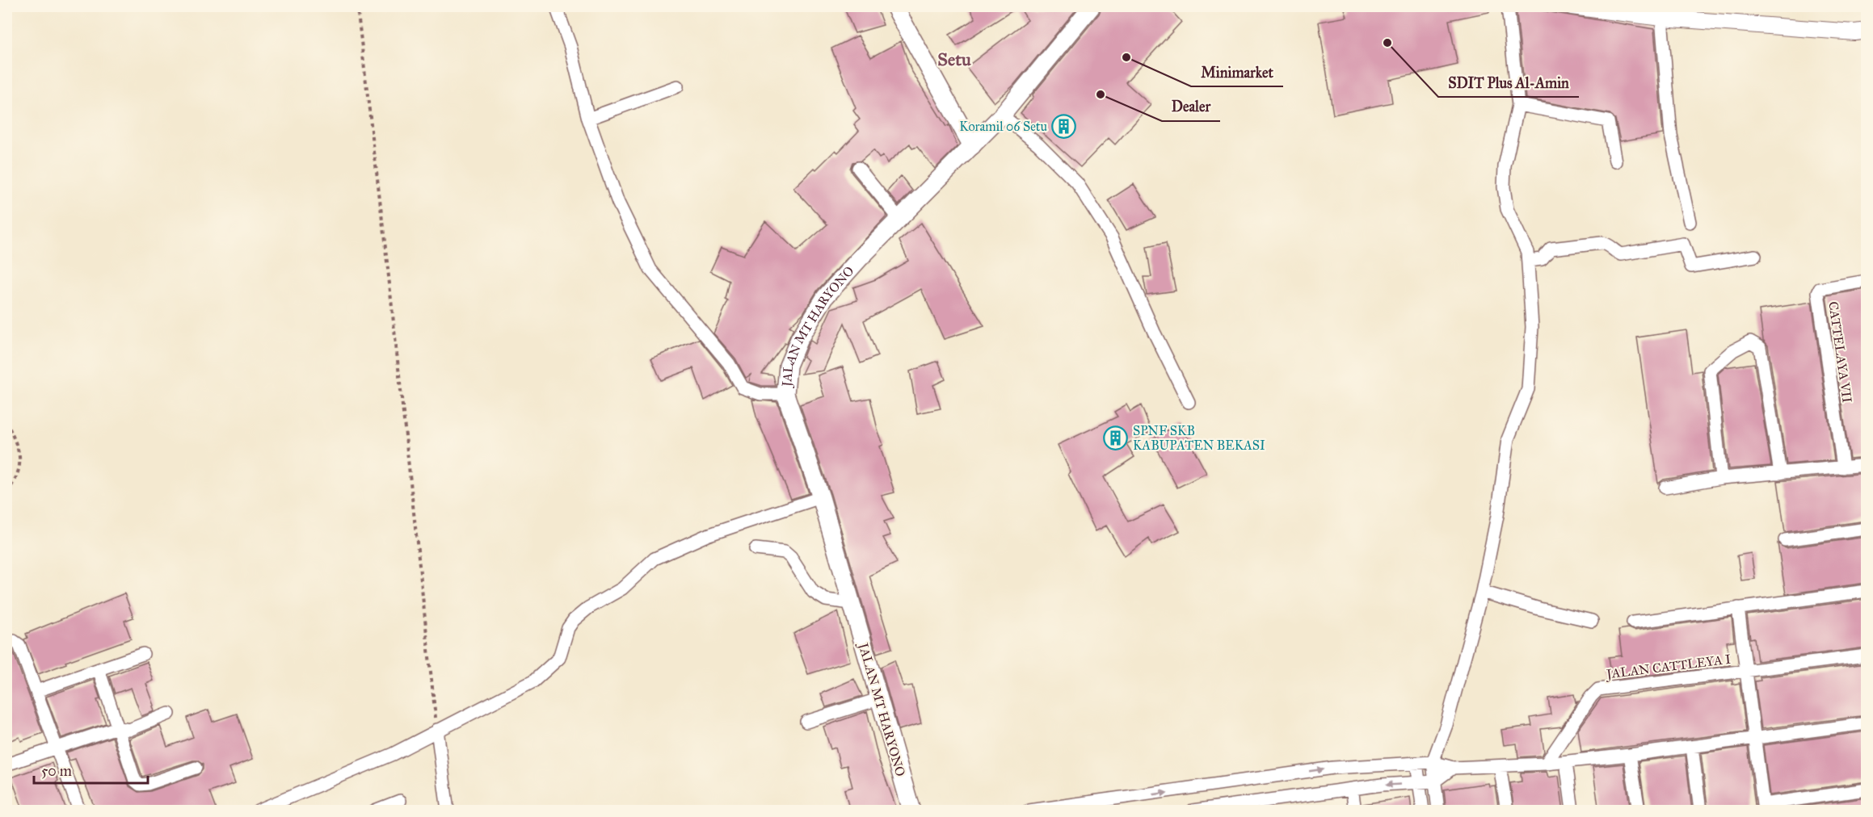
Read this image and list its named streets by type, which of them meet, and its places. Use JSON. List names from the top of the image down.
{
  "streets": {
    "main road": ["JALAN MT HARYONO"],
    "street": ["CATTELAYA VII", "JALAN CATTLEYA I"]
  },
  "districts": ["Setu"],
  "places": {
    "other": ["SDIT Plus Al-Amin", "Minimarket", "Dealer"],
    "building": ["Koramil 06 Setu", "SPNF SKB KABUPATEN BEKASI"]
  },
  "scale_bar": "50 m"
}
